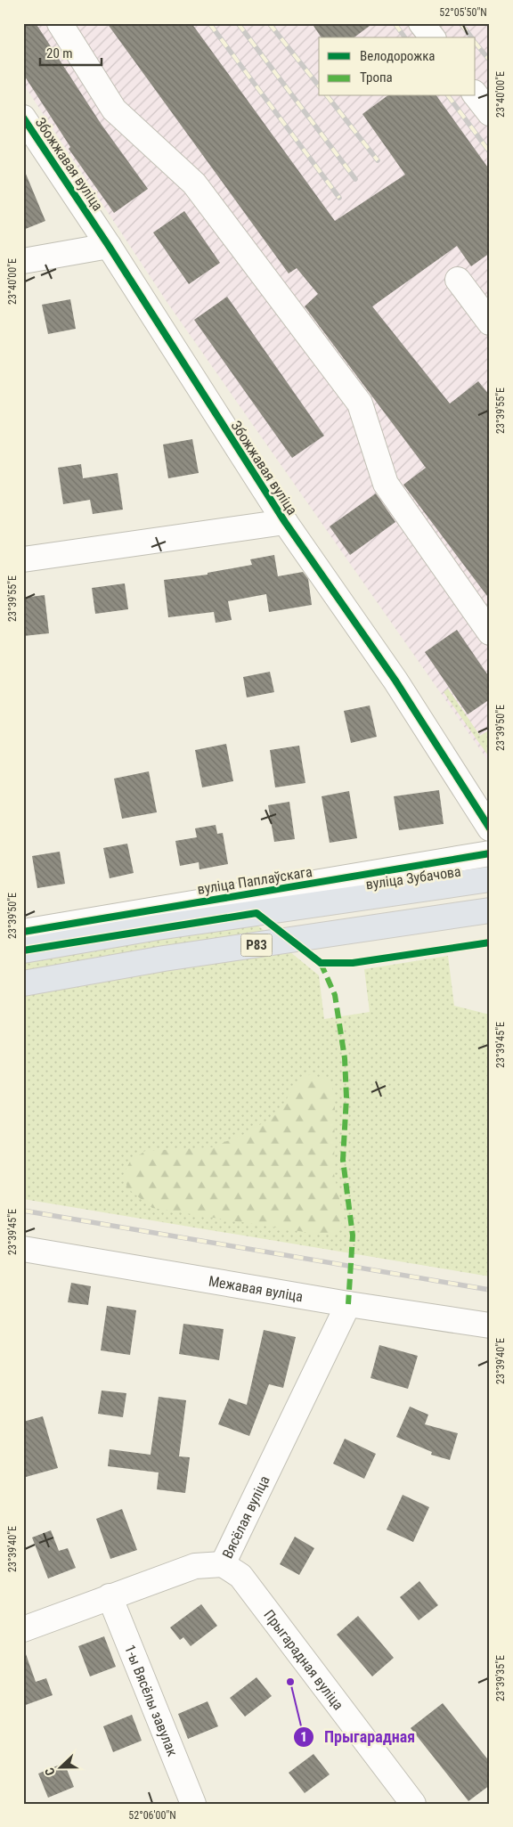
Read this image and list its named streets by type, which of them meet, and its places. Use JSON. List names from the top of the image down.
{
  "streets": {
    "highway": ["вуліца Зубачова", "Р83"],
    "street": [
      "Збожжавая вуліца",
      "вуліца Паплаўскага",
      "Межавая вуліца",
      "Вясёлая вуліца",
      "Прыгарадная вуліца",
      "1-ы Вясёлы завулак"
    ]
  },
  "crossings": [
    ["Межавая вуліца", "Вясёлая вуліца"],
    ["Вясёлая вуліца", "Прыгарадная вуліца"],
    ["Вясёлая вуліца", "1-ы Вясёлы завулак"]
  ],
  "places": ["Прыгарадная"],
  "legend": ["Велодорожка", "Тропа"],
  "scale_bar": "20 m",
  "north": "left",
  "coordinates": [
    "52°05'50\"N",
    "23°40'00\"E",
    "23°39'55\"E",
    "23°39'50\"E",
    "23°39'45\"E",
    "23°39'40\"E",
    "23°39'35\"E",
    "52°06'00\"N"
  ]
}
